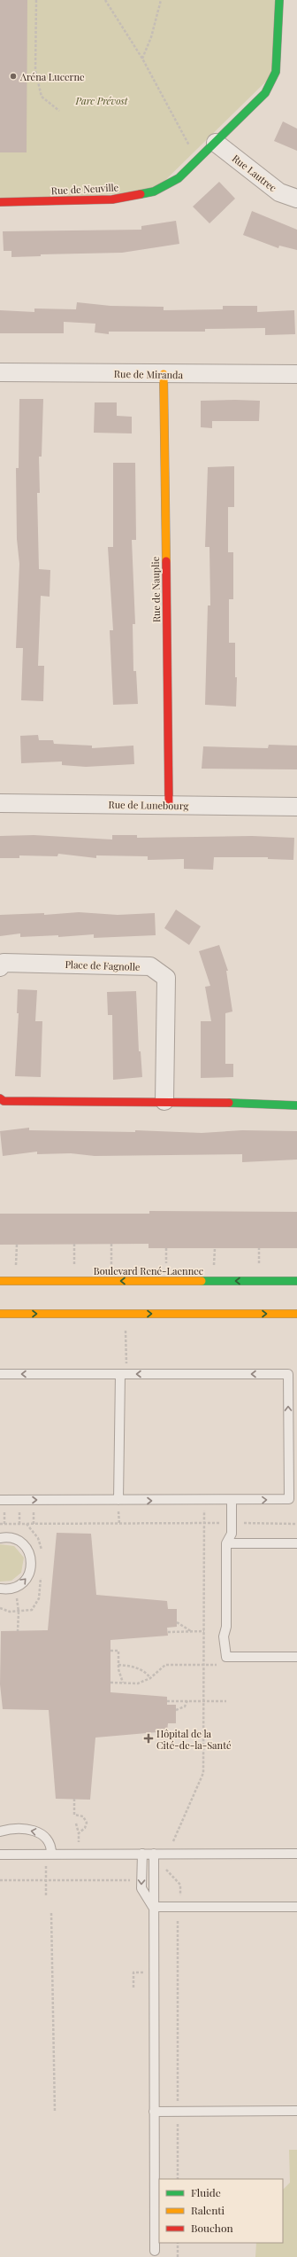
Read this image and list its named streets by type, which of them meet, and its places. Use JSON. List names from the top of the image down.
{
  "streets": {
    "street": [
      "Rue Lautrec",
      "Rue de Neuville",
      "Rue de Miranda",
      "Rue de Nauplie",
      "Rue de Lunebourg",
      "Place de Fagnolle",
      "Boulevard René-Laennec"
    ]
  },
  "crossings": [
    ["Rue Lautrec", "Rue de Neuville"],
    ["Rue de Miranda", "Rue de Nauplie"],
    ["Rue de Nauplie", "Rue de Lunebourg"]
  ],
  "parks": ["Parc Prévost"],
  "places": {
    "other": ["Aréna Lucerne"],
    "health": ["Hôpital de la Cité-de-la-Santé"]
  },
  "legend": ["Fluide", "Ralenti", "Bouchon"]
}
